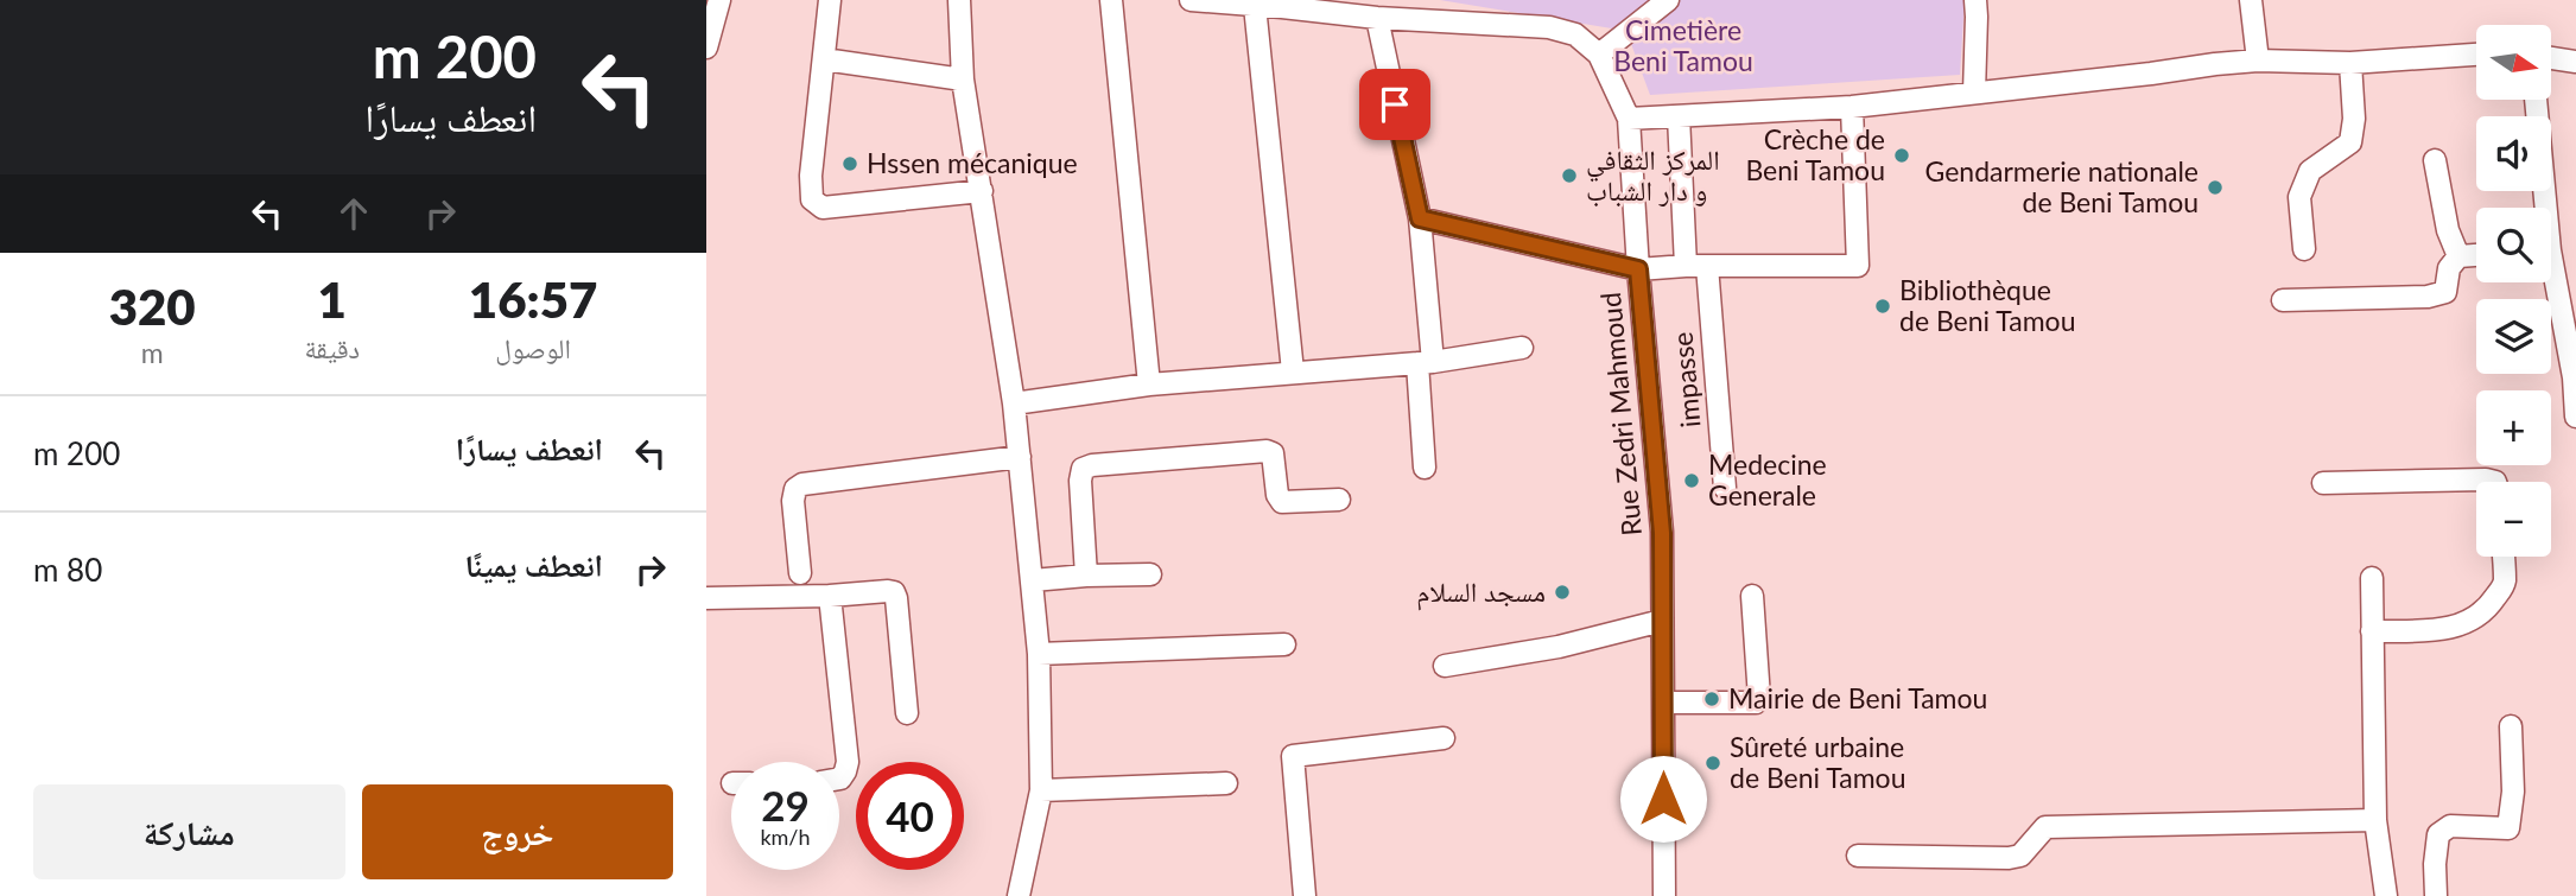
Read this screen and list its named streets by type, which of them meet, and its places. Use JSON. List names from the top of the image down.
{
  "streets": {
    "street": ["impasse", "Rue Zedri Mahmoud"]
  },
  "parks": ["Cimetière Beni Tamou"],
  "places": [
    "Crèche de Beni Tamou",
    "Hssen mécanique",
    "المركز الثقافي و دار الشباب",
    "Gendarmerie nationale de Beni Tamou",
    "Bibliothèque de Beni Tamou",
    "Medecine Generale",
    "مسجد السلام",
    "Mairie de Beni Tamou",
    "Sûreté urbaine de Beni Tamou"
  ],
  "north": "right",
  "page": {
    "turn": ["200 m", "انعطف يسارًا"],
    "map_buttons": ["+", "−"],
    "eta": [
      "16:57",
      "الوصول",
      "1",
      "دقيقة",
      "320",
      "m"
    ],
    "list": [
      {
        "name": "انعطف يسارًا",
        "value": "200 m"
      },
      {
        "name": "انعطف يمينًا",
        "value": "80 m"
      }
    ],
    "speed": "29 km/h",
    "limit": "40",
    "buttons": ["خروج", "مشاركة"]
  }
}
